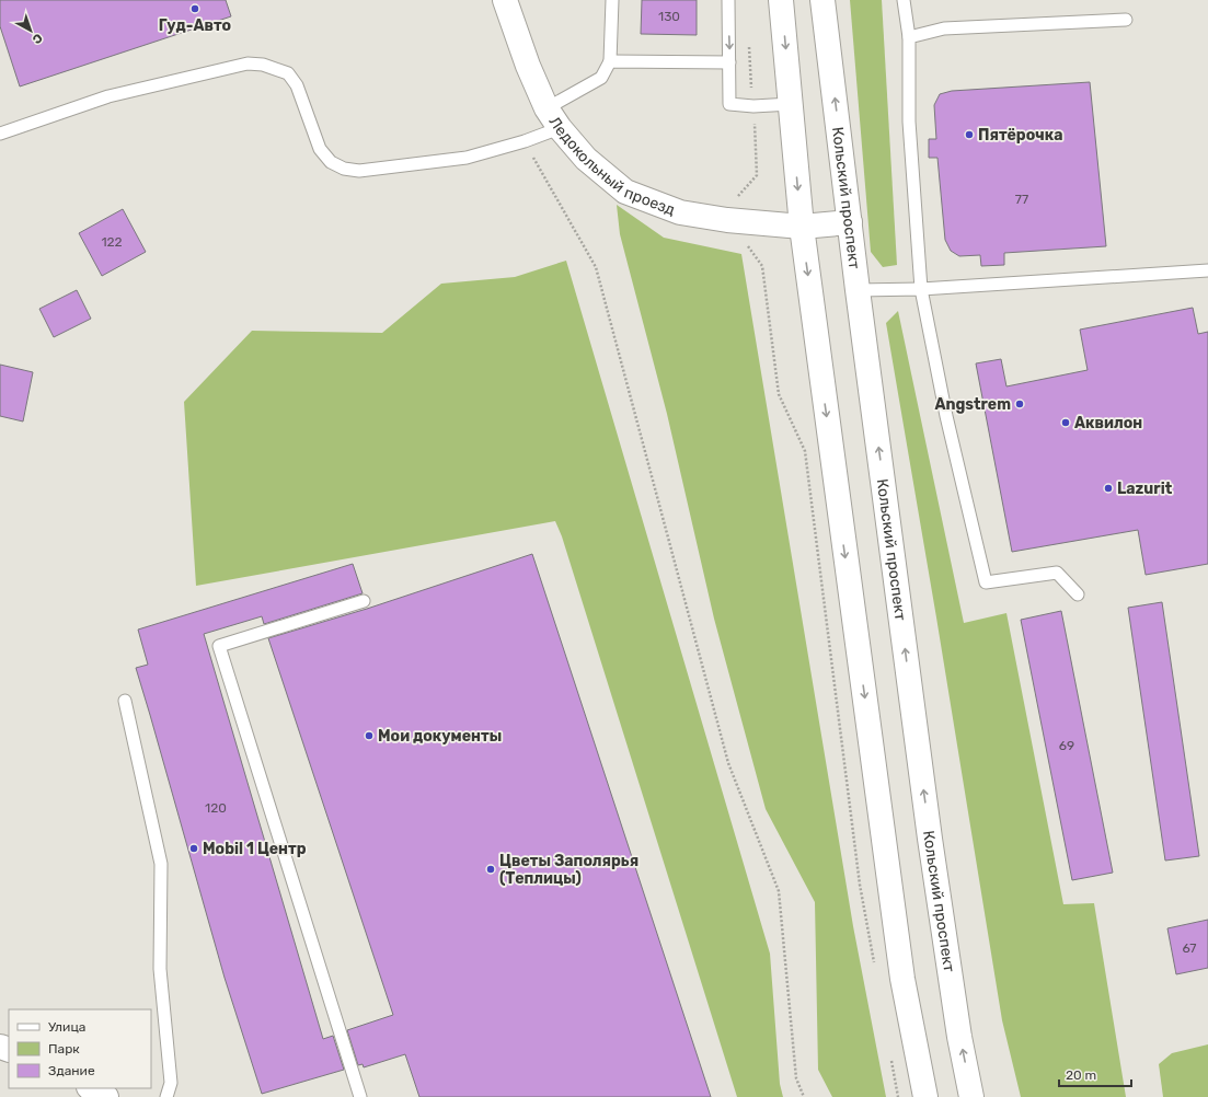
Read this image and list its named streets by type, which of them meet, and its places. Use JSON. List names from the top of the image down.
{
  "streets": {
    "main road": ["Ледокольный проезд", "Кольский проспект"]
  },
  "crossings": [
    ["Ледокольный проезд", "Кольский проспект"]
  ],
  "places": [
    "Гуд-Авто",
    "Пятёрочка",
    "Angstrem",
    "Аквилон",
    "Lazurit",
    "Мои документы",
    "Mobil 1 Центр",
    "Цветы Заполярья (Теплицы)"
  ],
  "house_numbers": [
    "130",
    "77",
    "122",
    "69",
    "120",
    "67"
  ],
  "legend": ["Улица", "Парк", "Здание"],
  "scale_bar": "20 m",
  "north": "bottom right"
}
